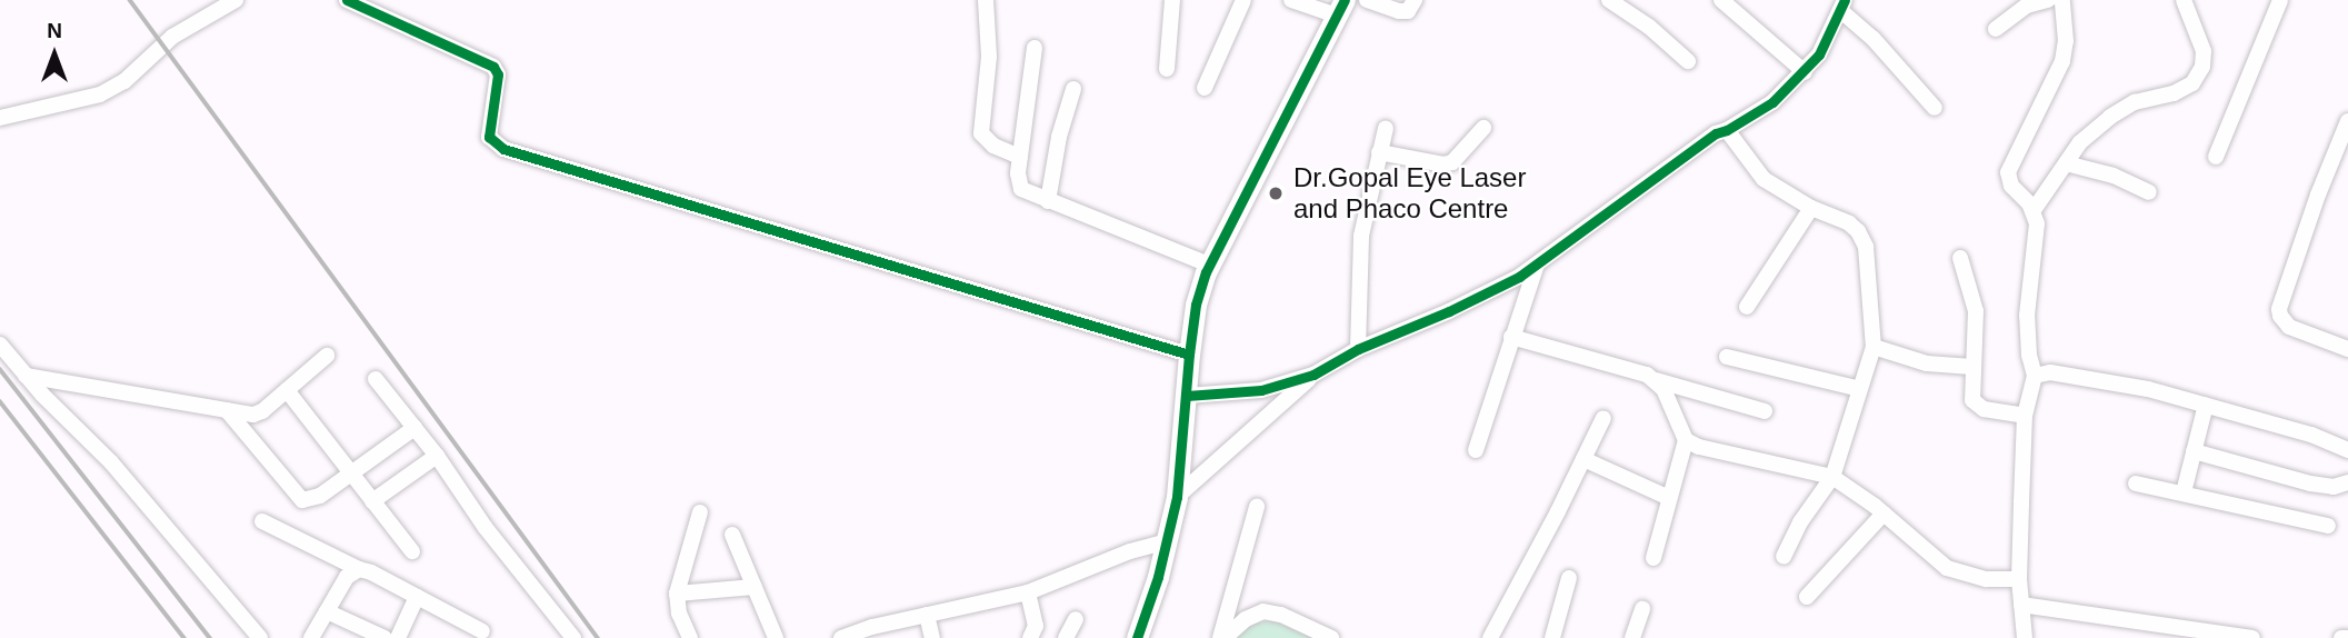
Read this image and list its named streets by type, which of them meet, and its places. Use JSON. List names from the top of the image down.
{
  "places": ["Dr.Gopal Eye Laser and Phaco Centre"],
  "north": "top"
}
